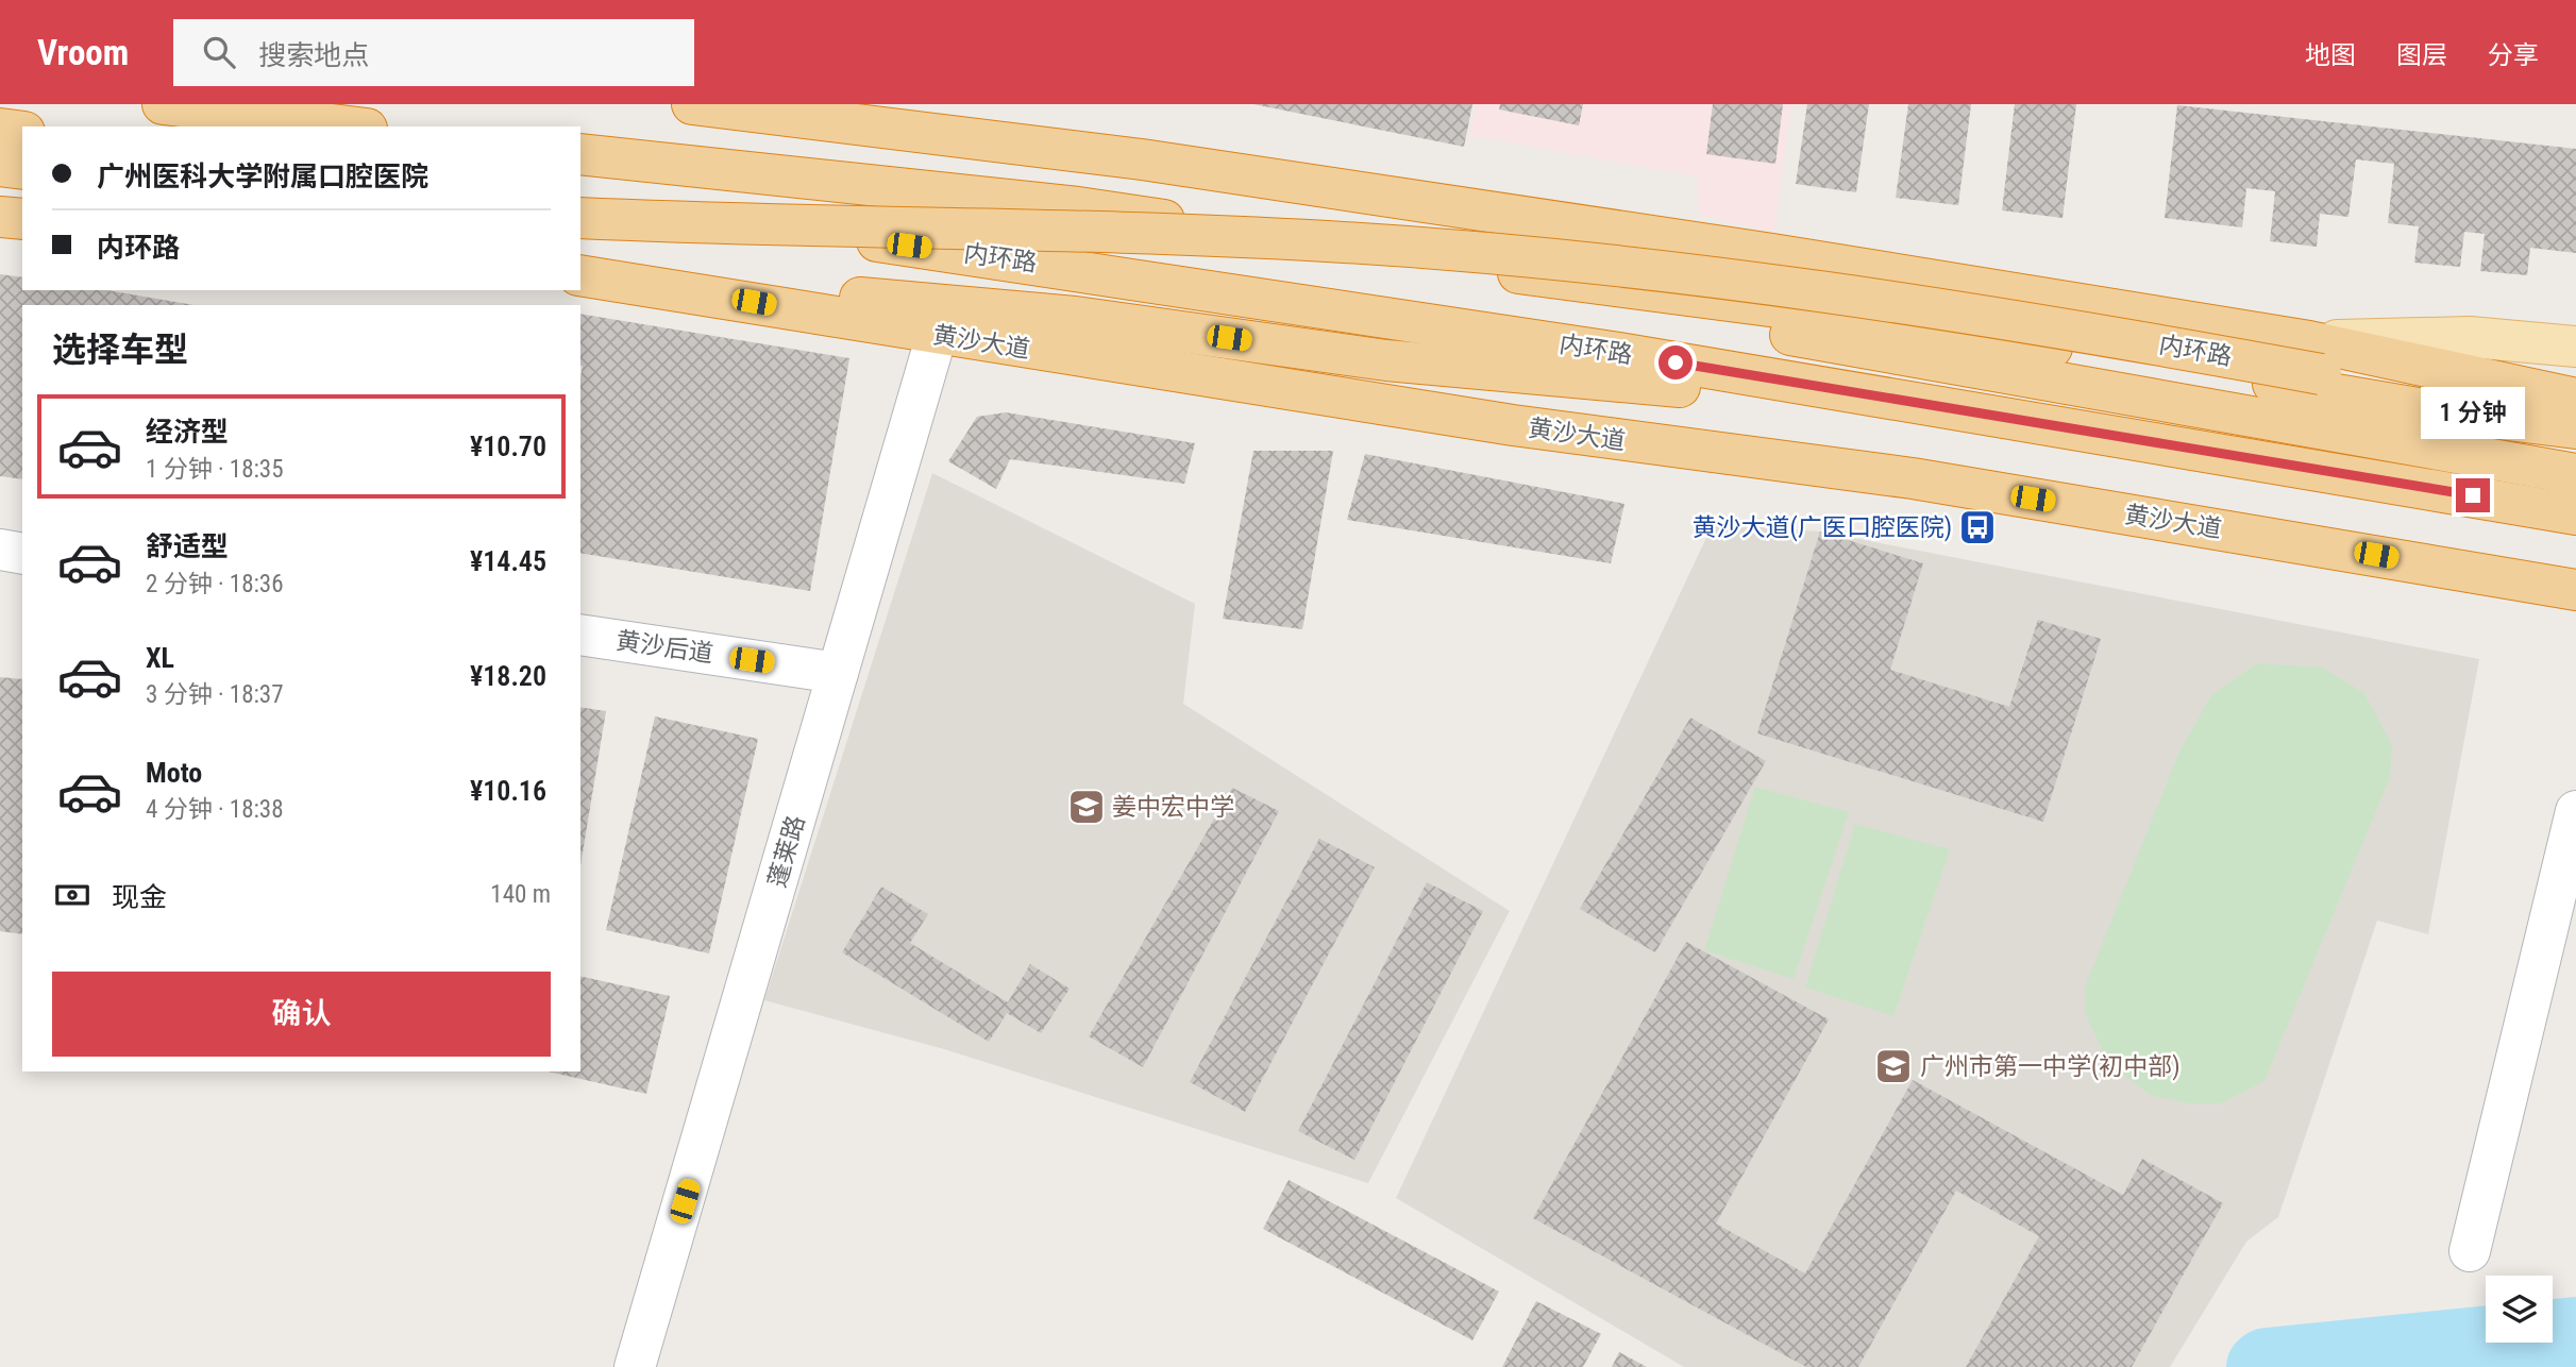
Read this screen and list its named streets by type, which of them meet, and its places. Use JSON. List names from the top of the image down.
{
  "streets": {
    "highway": ["内环路", "黄沙大道"],
    "street": ["黄沙后道", "蓬莱路"]
  },
  "crossings": [
    ["黄沙大道", "蓬莱路"],
    ["黄沙后道", "蓬莱路"]
  ],
  "places": {
    "bus stop": ["黄沙大道(广医口腔医院)"],
    "school or university": ["姜中宏中学", "广州市第一中学(初中部)"]
  },
  "page": {
    "header": "Vroom",
    "search": "搜索地点",
    "nav": ["地图", "图层", "分享"],
    "banner": ["广州医科大学附属口腔医院", "内环路"],
    "heading": "选择车型",
    "bubble": "1 分钟",
    "list": [
      {
        "name": "经济型",
        "note": "1 分钟 · 18:35",
        "value": "¥10.70"
      },
      {
        "name": "舒适型",
        "note": "2 分钟 · 18:36",
        "value": "¥14.45"
      },
      {
        "name": "XL",
        "note": "3 分钟 · 18:37",
        "value": "¥18.20"
      },
      {
        "name": "Moto",
        "note": "4 分钟 · 18:38",
        "value": "¥10.16"
      }
    ],
    "pay": ["现金", "140 m"],
    "buttons": "确认"
  }
}
